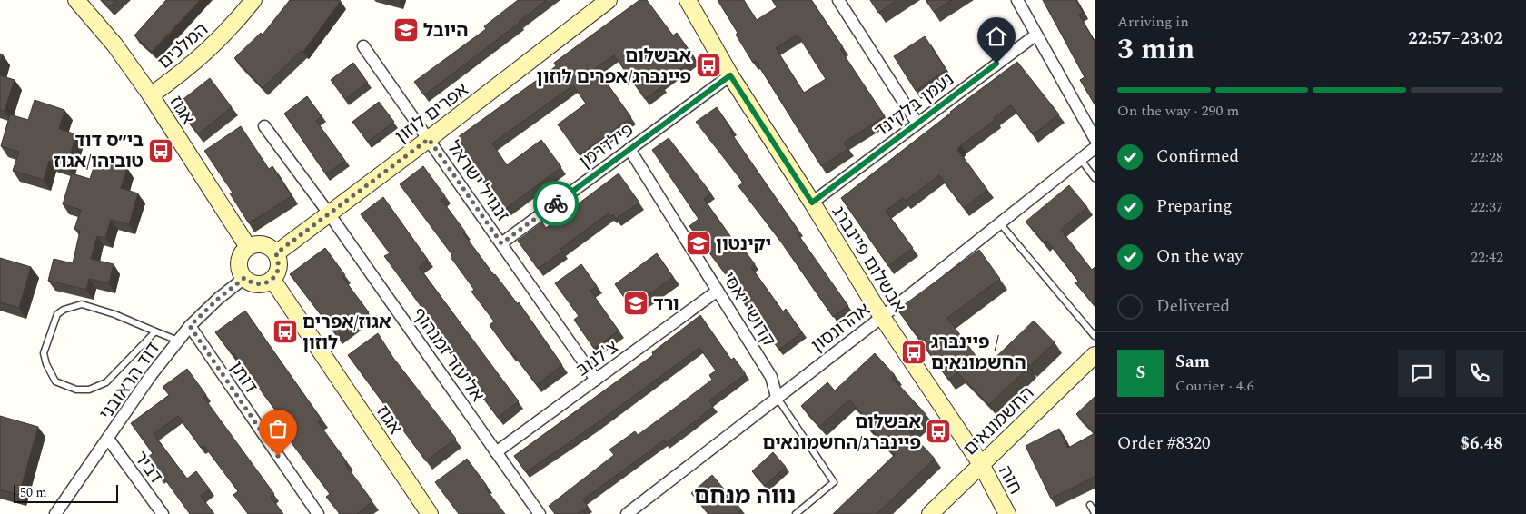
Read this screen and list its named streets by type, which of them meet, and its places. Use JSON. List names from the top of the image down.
{
  "streets": {
    "street": [
      "המלכים",
      "נעמן בלקינד",
      "אגוז",
      "אפרים לוזון",
      "פילדרמן",
      "זנגויל ישראל",
      "אבשלום פיינברג",
      "קדושי יאסי",
      "אהרונסון",
      "אליעזר זמנהוף",
      "צ'לנוב",
      "דותן",
      "דוד הראובני",
      "החשמונאים",
      "דביר",
      "חוה"
    ]
  },
  "crossings": [
    ["המלכים", "אגוז"],
    ["נעמן בלקינד", "אבשלום פיינברג"],
    ["אגוז", "אפרים לוזון"],
    ["אגוז", "דוד הראובני"],
    ["אפרים לוזון", "זנגויל ישראל"],
    ["אפרים לוזון", "אליעזר זמנהוף"],
    ["אפרים לוזון", "דוד הראובני"],
    ["פילדרמן", "זנגויל ישראל"],
    ["פילדרמן", "אבשלום פיינברג"],
    ["פילדרמן", "קדושי יאסי"],
    ["זנגויל ישראל", "צ'לנוב"],
    ["אבשלום פיינברג", "אהרונסון"],
    ["אבשלום פיינברג", "החשמונאים"],
    ["אבשלום פיינברג", "חוה"],
    ["קדושי יאסי", "אהרונסון"],
    ["קדושי יאסי", "צ'לנוב"],
    ["אליעזר זמנהוף", "צ'לנוב"],
    ["דותן", "דוד הראובני"],
    ["דוד הראובני", "דביר"],
    ["החשמונאים", "חוה"]
  ],
  "districts": ["נווה מנחם"],
  "places": {
    "school or university": ["היובל", "יקינטון", "ורד"],
    "bus stop": [
      "אבשלום פיינברג/אפרים לוזון",
      "בי״ס דוד טוביהו/אגוז",
      "אגוז/אפרים לוזון",
      "פיינברג / החשמונאים",
      "אבשלום פיינברג/החשמונאים"
    ]
  },
  "scale_bar": "50 m",
  "page": {
    "heading": ["3 min", "Arriving in", "22:57–23:02"],
    "panel": [
      "Sam",
      "Courier · 4.6",
      "Order #8320",
      "$6.48"
    ],
    "bar": "On the way · 290 m",
    "list": [
      ["Confirmed", "22:28"],
      ["Preparing", "22:37"],
      ["On the way", "22:42"],
      "Delivered"
    ],
    "round": "S",
    "scale": "50 m"
  }
}
